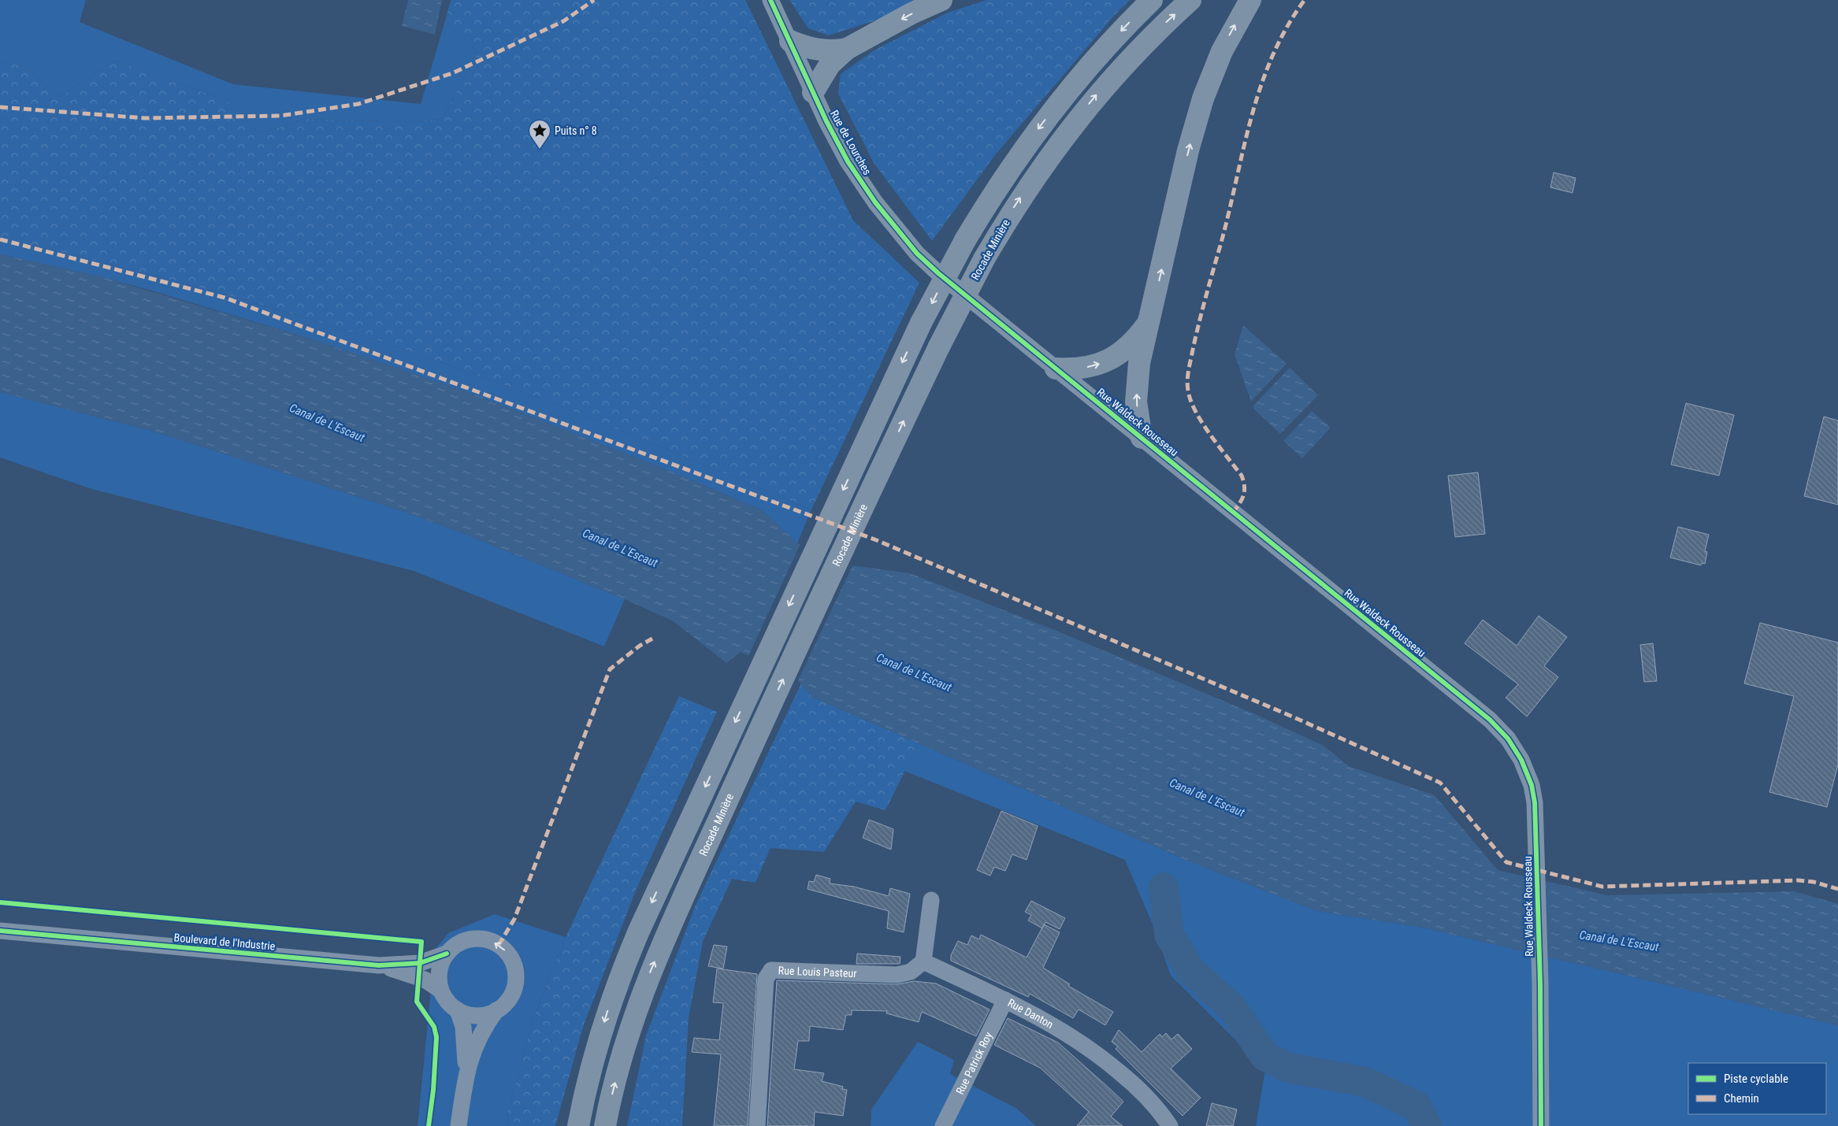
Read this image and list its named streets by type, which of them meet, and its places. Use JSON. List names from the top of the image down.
{
  "streets": {
    "highway": ["Rocade Minière"],
    "street": [
      "Rue de Lourches",
      "Rue Waldeck Rousseau",
      "Boulevard de l'Industrie",
      "Rue Louis Pasteur",
      "Rue Danton",
      "Rue Patrick Roy"
    ]
  },
  "crossings": [
    ["Rue de Lourches", "Rue Waldeck Rousseau"],
    ["Rue Louis Pasteur", "Rue Danton"],
    ["Rue Danton", "Rue Patrick Roy"]
  ],
  "water": ["Canal de L'Escaut"],
  "places": {
    "place": ["Puits n° 8"]
  },
  "legend": ["Piste cyclable", "Chemin"]
}
